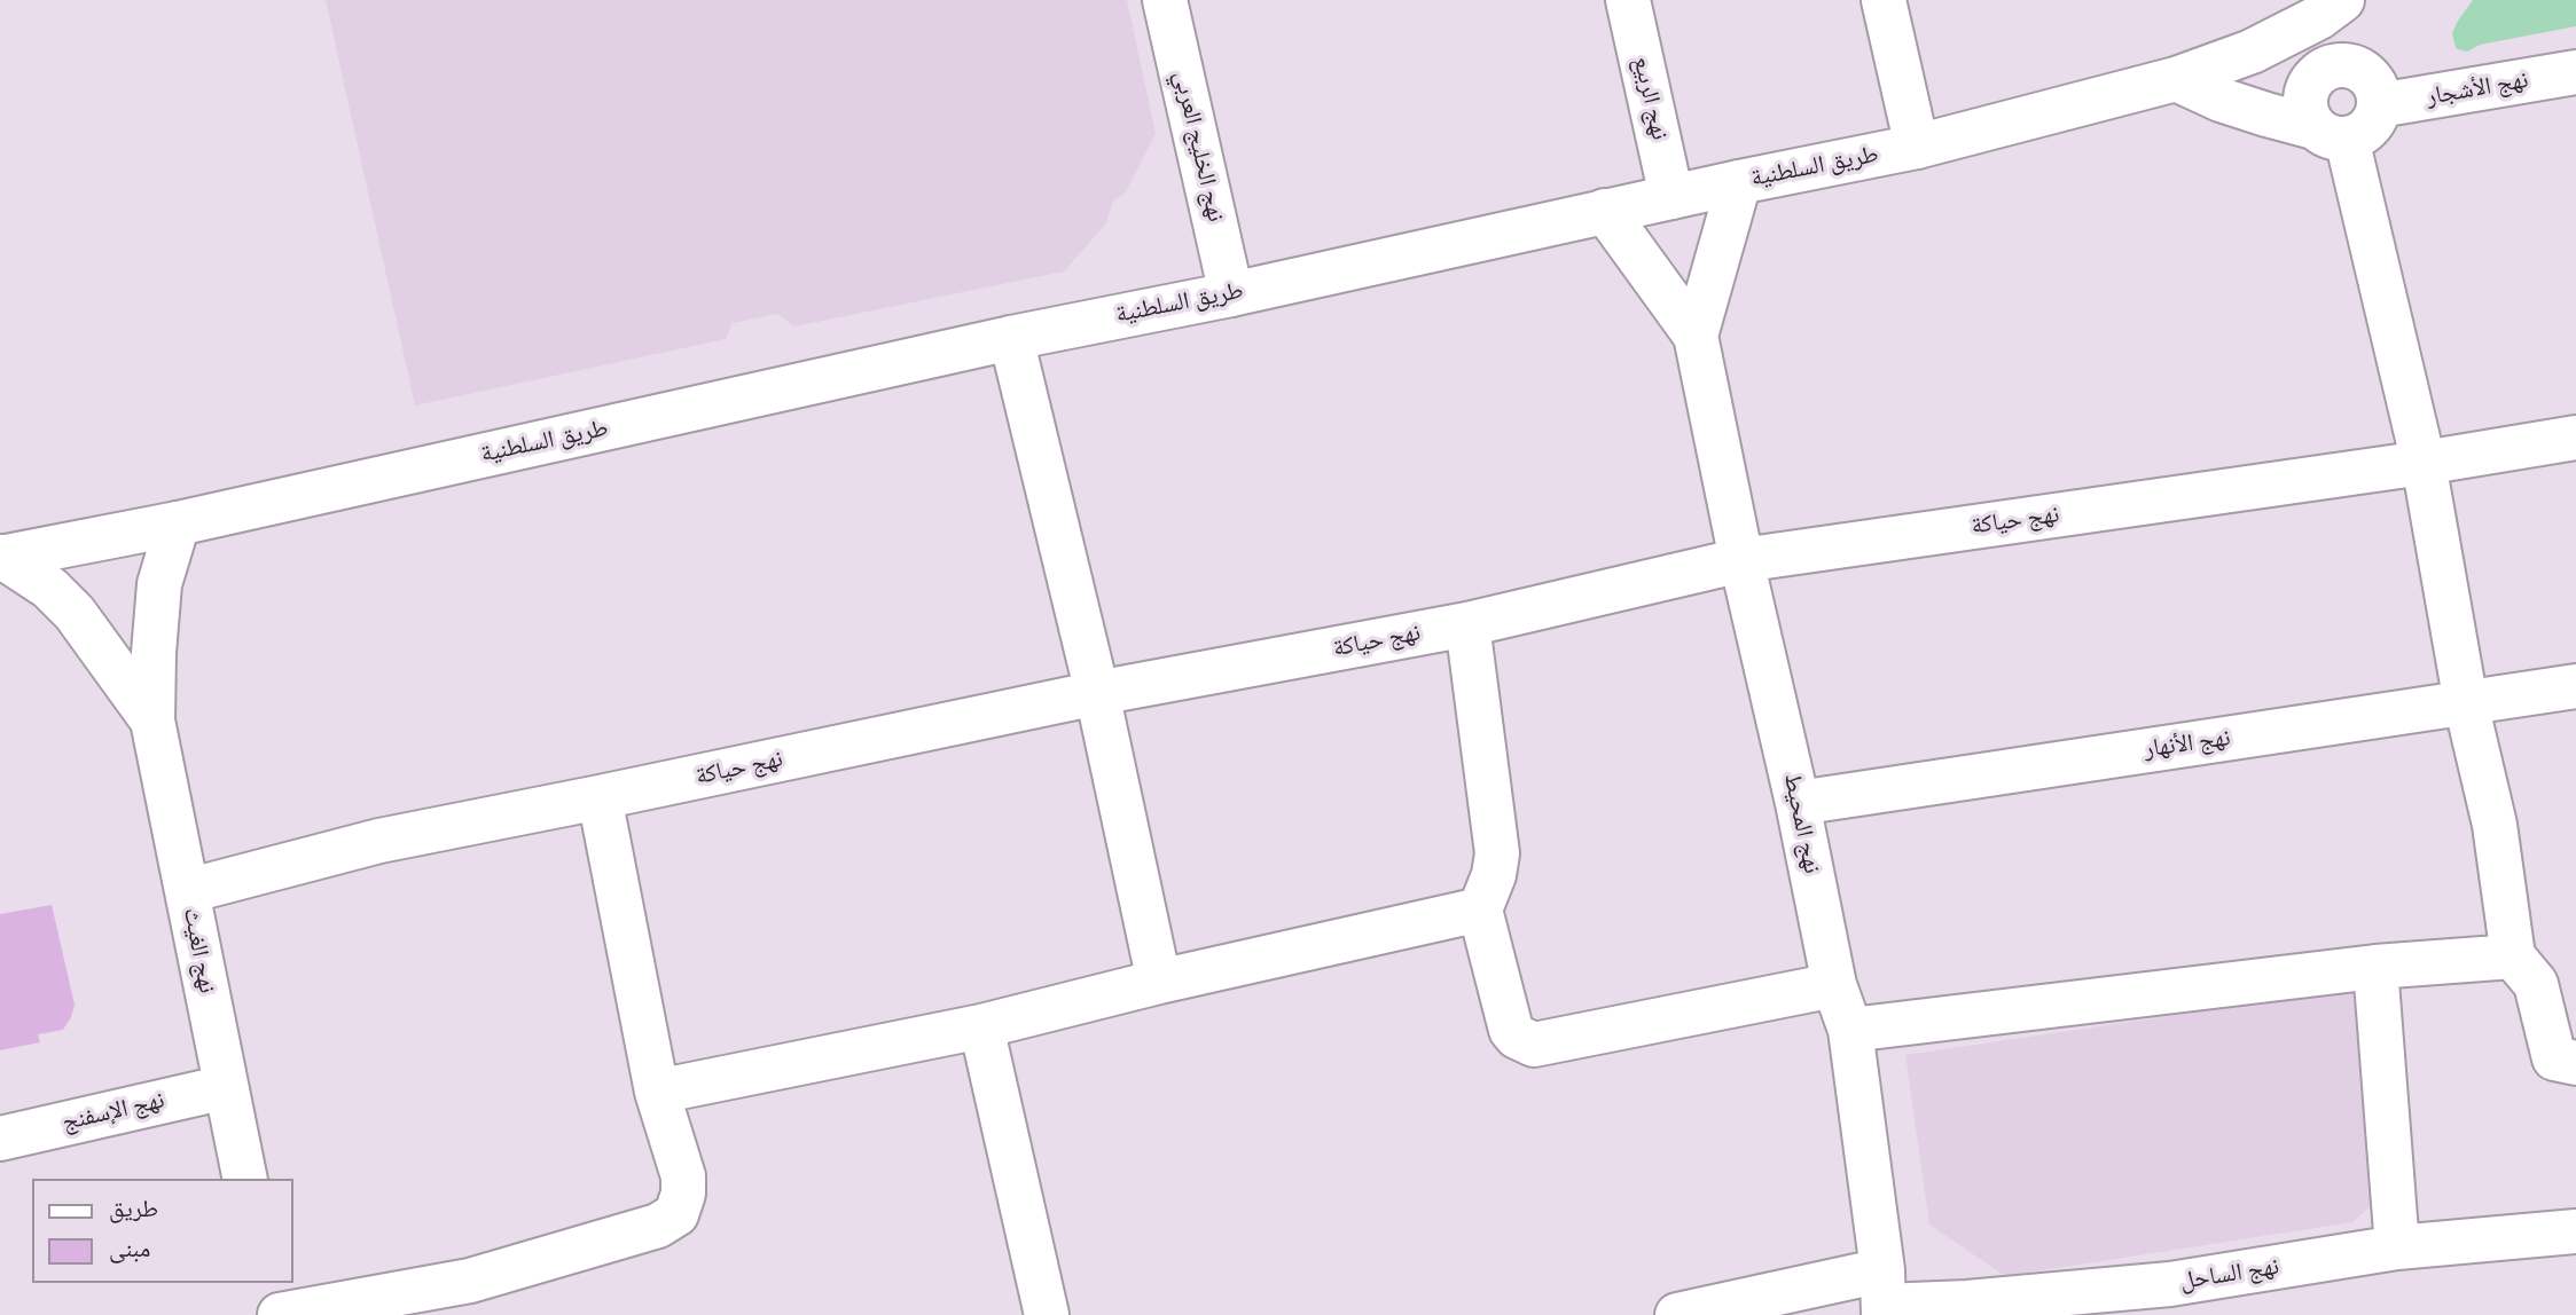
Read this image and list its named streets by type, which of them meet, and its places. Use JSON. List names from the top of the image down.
{
  "streets": {
    "street": [
      "نهج الأشجار",
      "نهج الربيع",
      "نهج الخليج العربي",
      "طريق السلطنية",
      "نهج حياكة",
      "نهج الأنهار",
      "نهج المحيط",
      "نهج الغيث",
      "نهج الإسفنج",
      "نهج الساحل"
    ]
  },
  "crossings": [
    ["نهج الربيع", "طريق السلطنية"],
    ["نهج الخليج العربي", "طريق السلطنية"],
    ["طريق السلطنية", "نهج المحيط"],
    ["طريق السلطنية", "نهج الغيث"],
    ["نهج حياكة", "نهج المحيط"],
    ["نهج حياكة", "نهج الغيث"],
    ["نهج الأنهار", "نهج المحيط"],
    ["نهج المحيط", "نهج الساحل"],
    ["نهج الغيث", "نهج الإسفنج"]
  ],
  "legend": ["طريق", "مبنى"]
}
